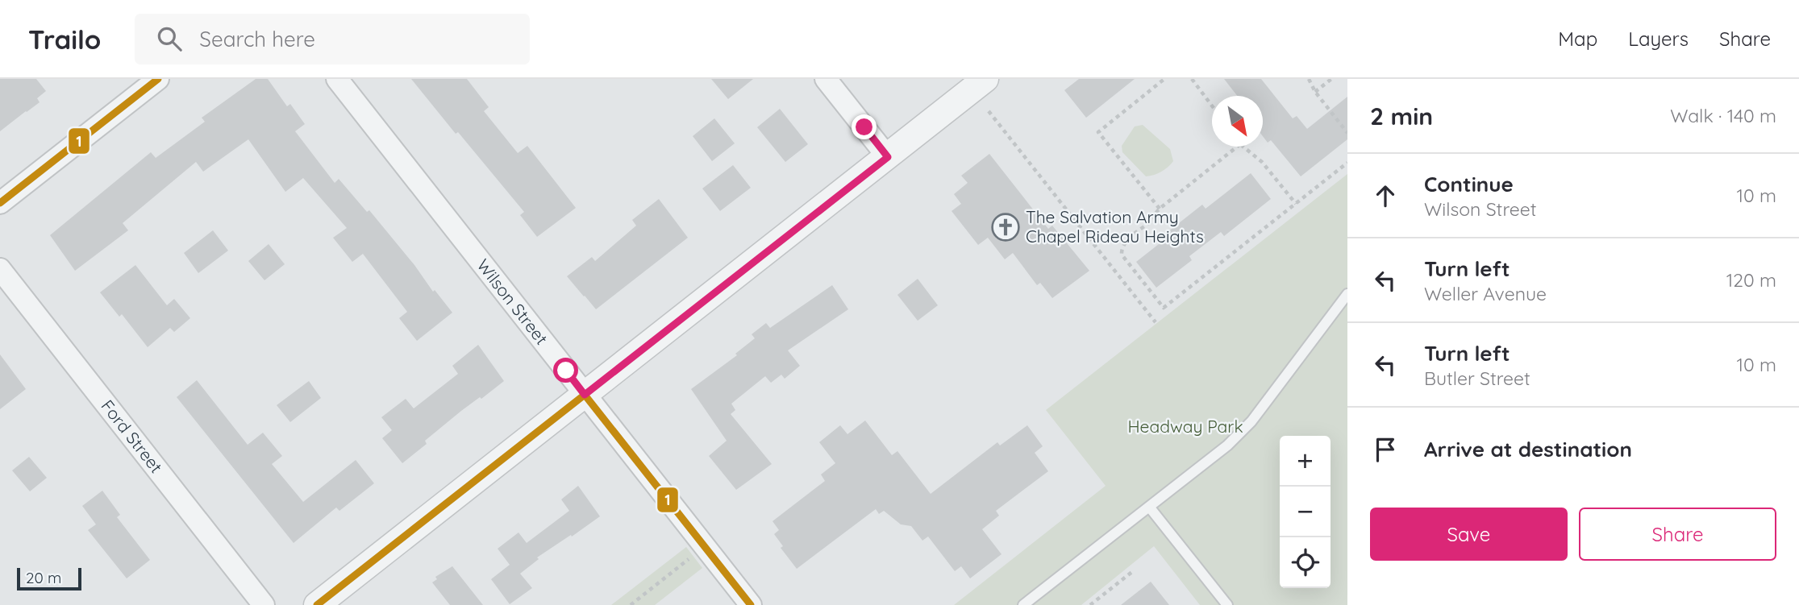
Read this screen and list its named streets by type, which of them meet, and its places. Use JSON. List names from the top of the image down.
{
  "streets": {
    "street": ["Wilson Street", "Ford Street"]
  },
  "parks": ["Headway Park"],
  "places": {
    "church": ["The Salvation Army Chapel Rideau Heights"]
  },
  "lines": ["transit line 1"],
  "scale_bar": "20 m",
  "north": "bottom right",
  "page": {
    "header": "Trailo",
    "search": "Search here",
    "nav": ["Map", "Layers", "Share"],
    "heading": ["2 min", "Walk · 140 m"],
    "list": [
      ["Continue", "Wilson Street", "10 m"],
      ["Turn left", "Weller Avenue", "120 m"],
      ["Turn left", "Butler Street", "10 m"],
      "Arrive at destination"
    ],
    "map_buttons": ["+", "−"],
    "buttons": ["Save", "Share"],
    "scale": "20 m"
  }
}
